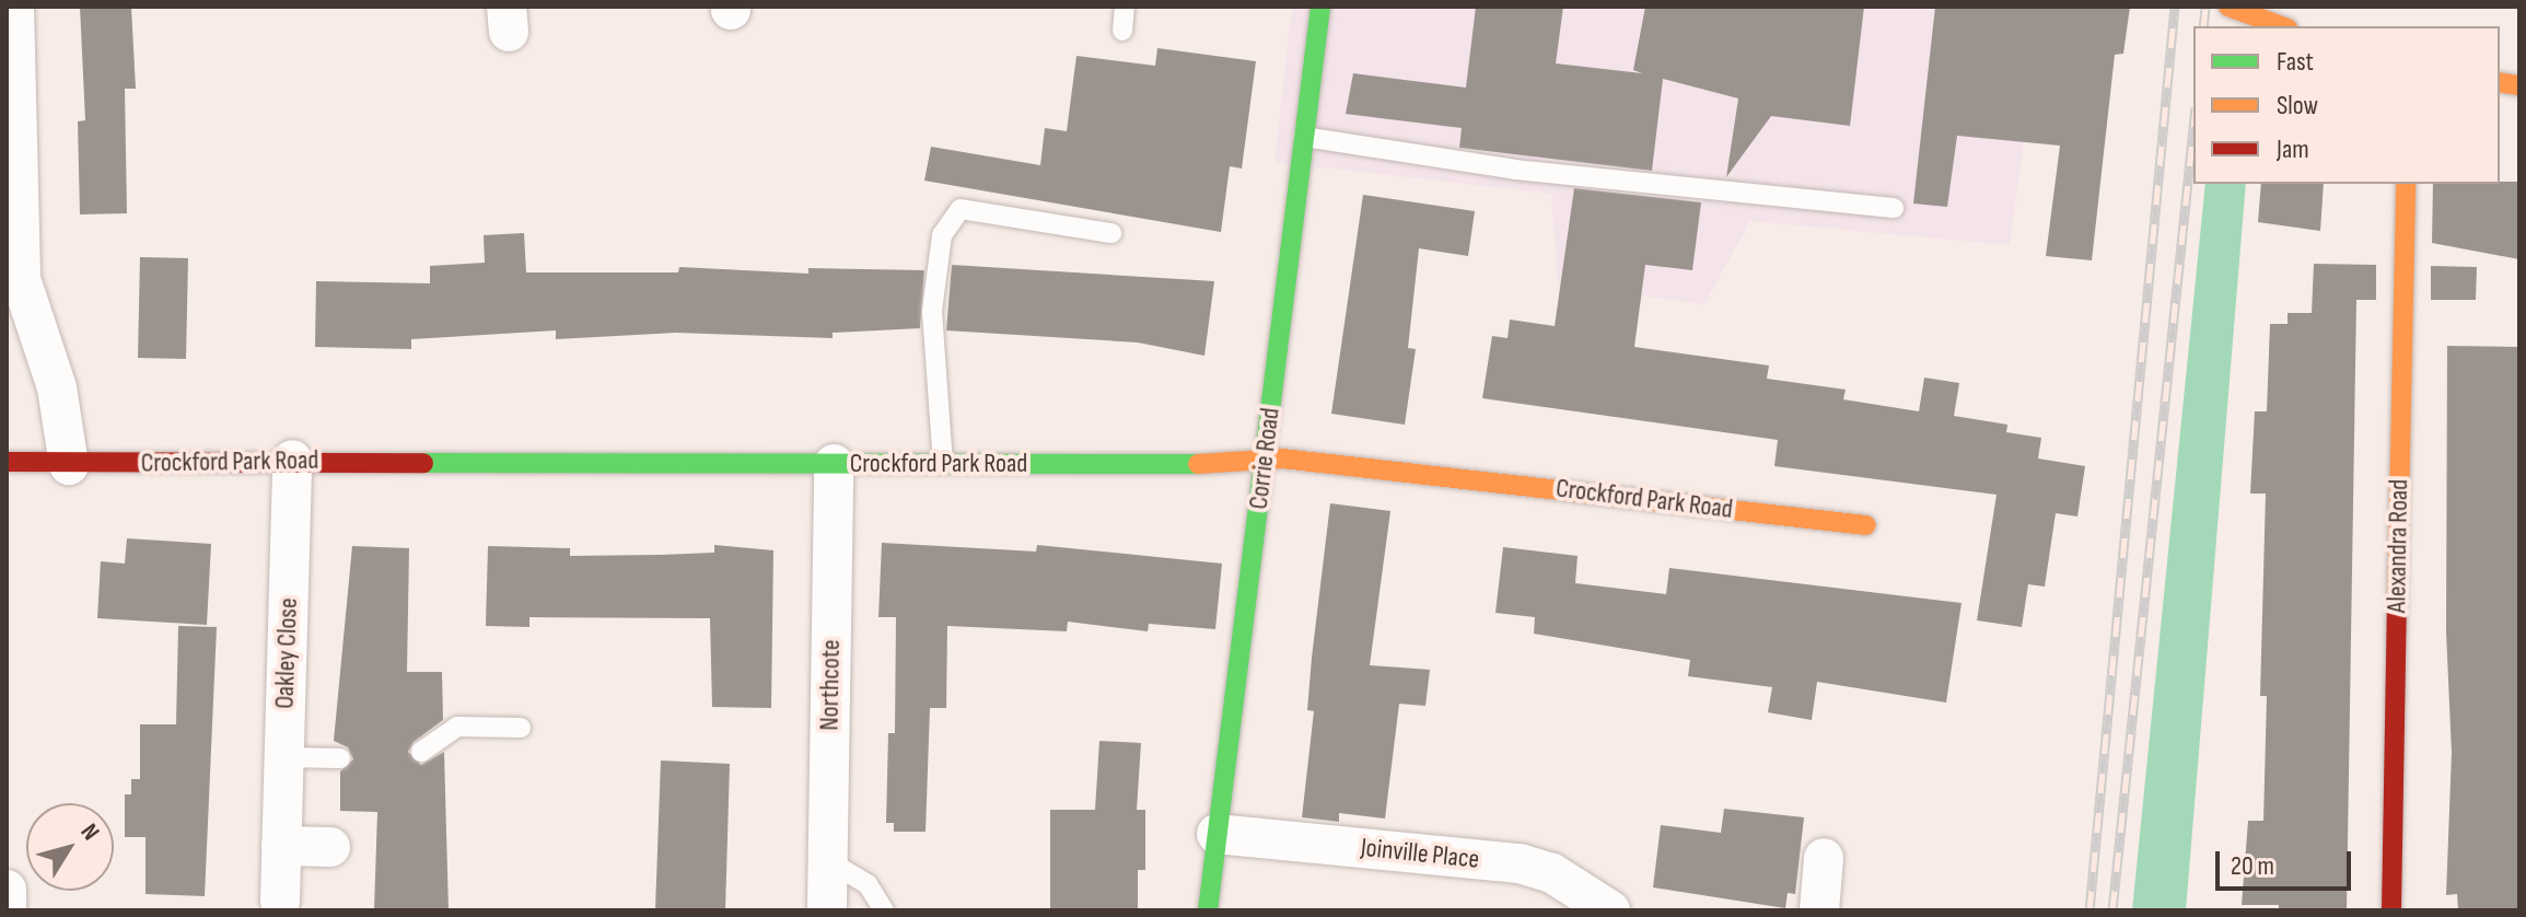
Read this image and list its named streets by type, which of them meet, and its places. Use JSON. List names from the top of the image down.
{
  "streets": {
    "street": [
      "Corrie Road",
      "Crockford Park Road",
      "Alexandra Road",
      "Oakley Close",
      "Northcote",
      "Joinville Place"
    ]
  },
  "crossings": [
    ["Corrie Road", "Crockford Park Road"],
    ["Corrie Road", "Joinville Place"],
    ["Crockford Park Road", "Oakley Close"],
    ["Crockford Park Road", "Northcote"]
  ],
  "legend": ["Fast", "Slow", "Jam"],
  "scale_bar": "20 m",
  "north": "top right"
}
